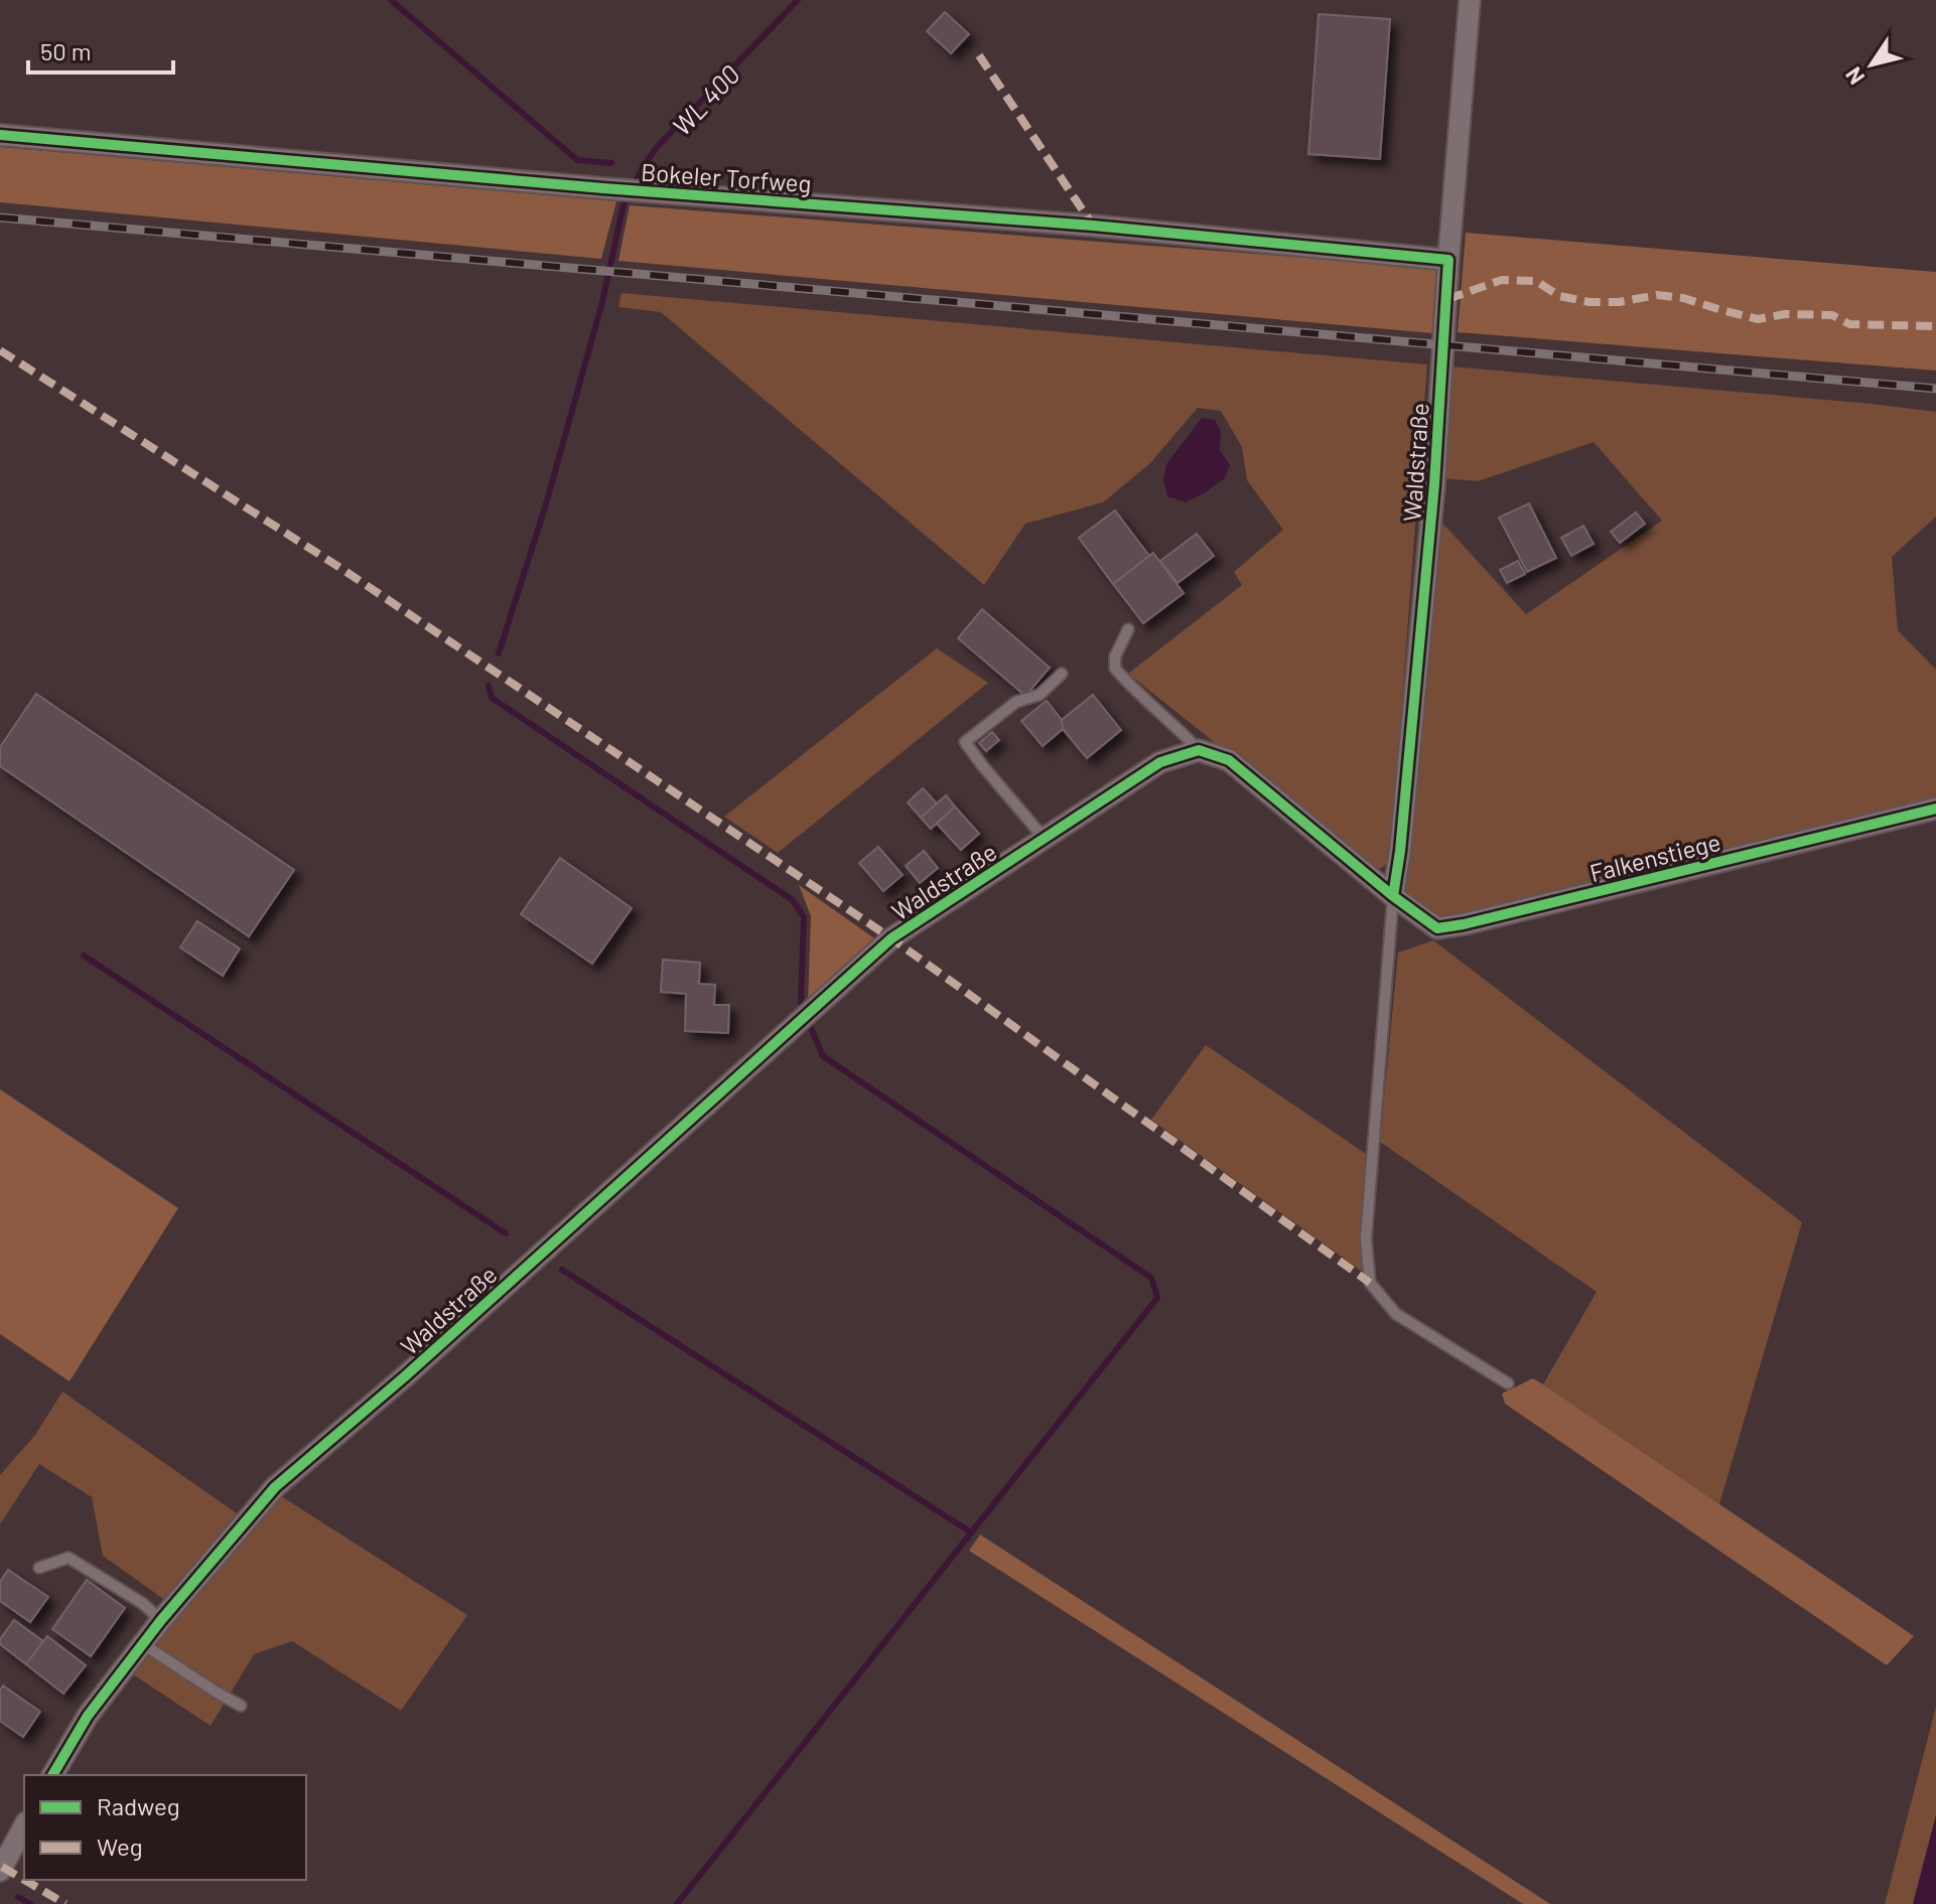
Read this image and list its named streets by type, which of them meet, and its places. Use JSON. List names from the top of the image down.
{
  "streets": {
    "street": ["Bokeler Torfweg", "Waldstraße", "Falkenstiege"]
  },
  "crossings": [
    ["Bokeler Torfweg", "Waldstraße"],
    ["Waldstraße", "Falkenstiege"]
  ],
  "water": ["WL 400"],
  "legend": ["Radweg", "Weg"],
  "scale_bar": "50 m",
  "north": "bottom left"
}
